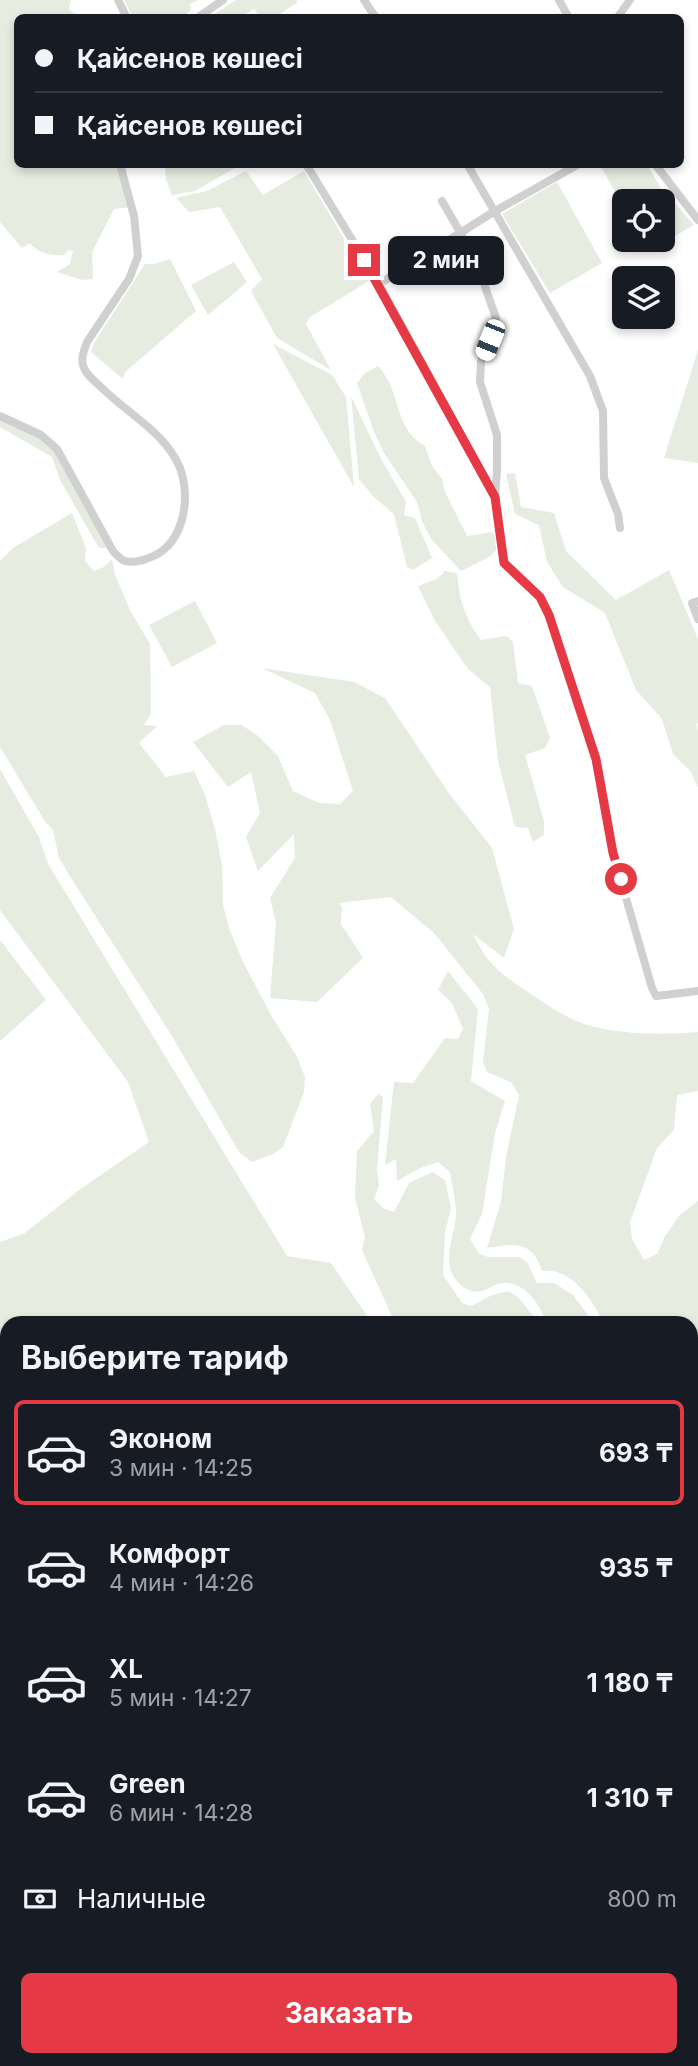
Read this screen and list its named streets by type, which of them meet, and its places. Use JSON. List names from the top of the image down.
{
  "page": {
    "banner": ["Қайсенов көшесі", "Қайсенов көшесі"],
    "bubble": "2 мин",
    "heading": "Выберите тариф",
    "list": [
      {
        "name": "Эконом",
        "note": "3 мин · 14:25",
        "value": "693 ₸"
      },
      {
        "name": "Комфорт",
        "note": "4 мин · 14:26",
        "value": "935 ₸"
      },
      {
        "name": "XL",
        "note": "5 мин · 14:27",
        "value": "1 180 ₸"
      },
      {
        "name": "Green",
        "note": "6 мин · 14:28",
        "value": "1 310 ₸"
      }
    ],
    "pay": ["Наличные", "800 m"],
    "buttons": "Заказать"
  }
}
